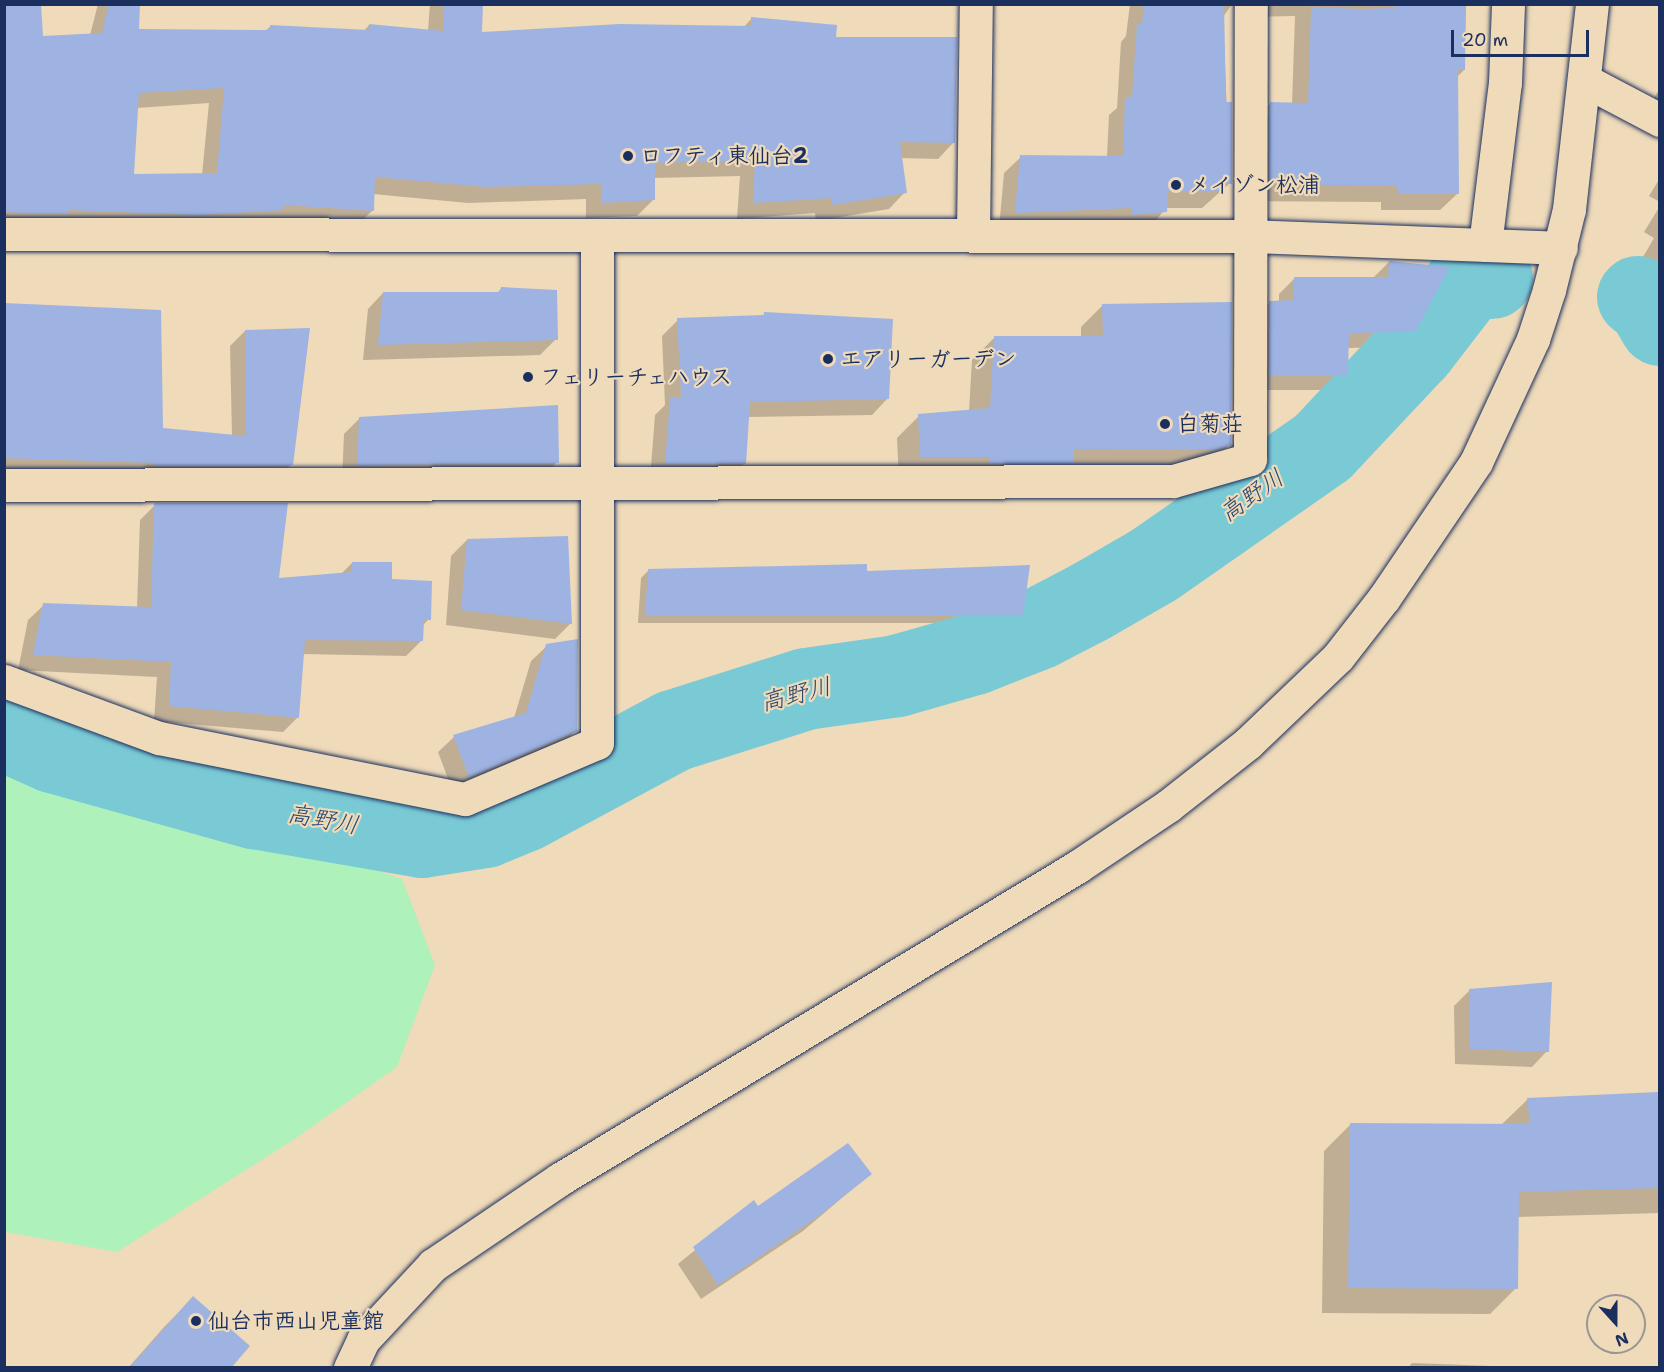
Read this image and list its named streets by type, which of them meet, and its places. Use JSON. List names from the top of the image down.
{
  "water": ["高野川"],
  "places": [
    "ロフティ東仙台2",
    "メイゾン松浦",
    "エアリーガーデン",
    "フェリーチェハウス",
    "白菊荘",
    "仙台市西山児童館"
  ],
  "scale_bar": "20 m",
  "north": "bottom"
}
